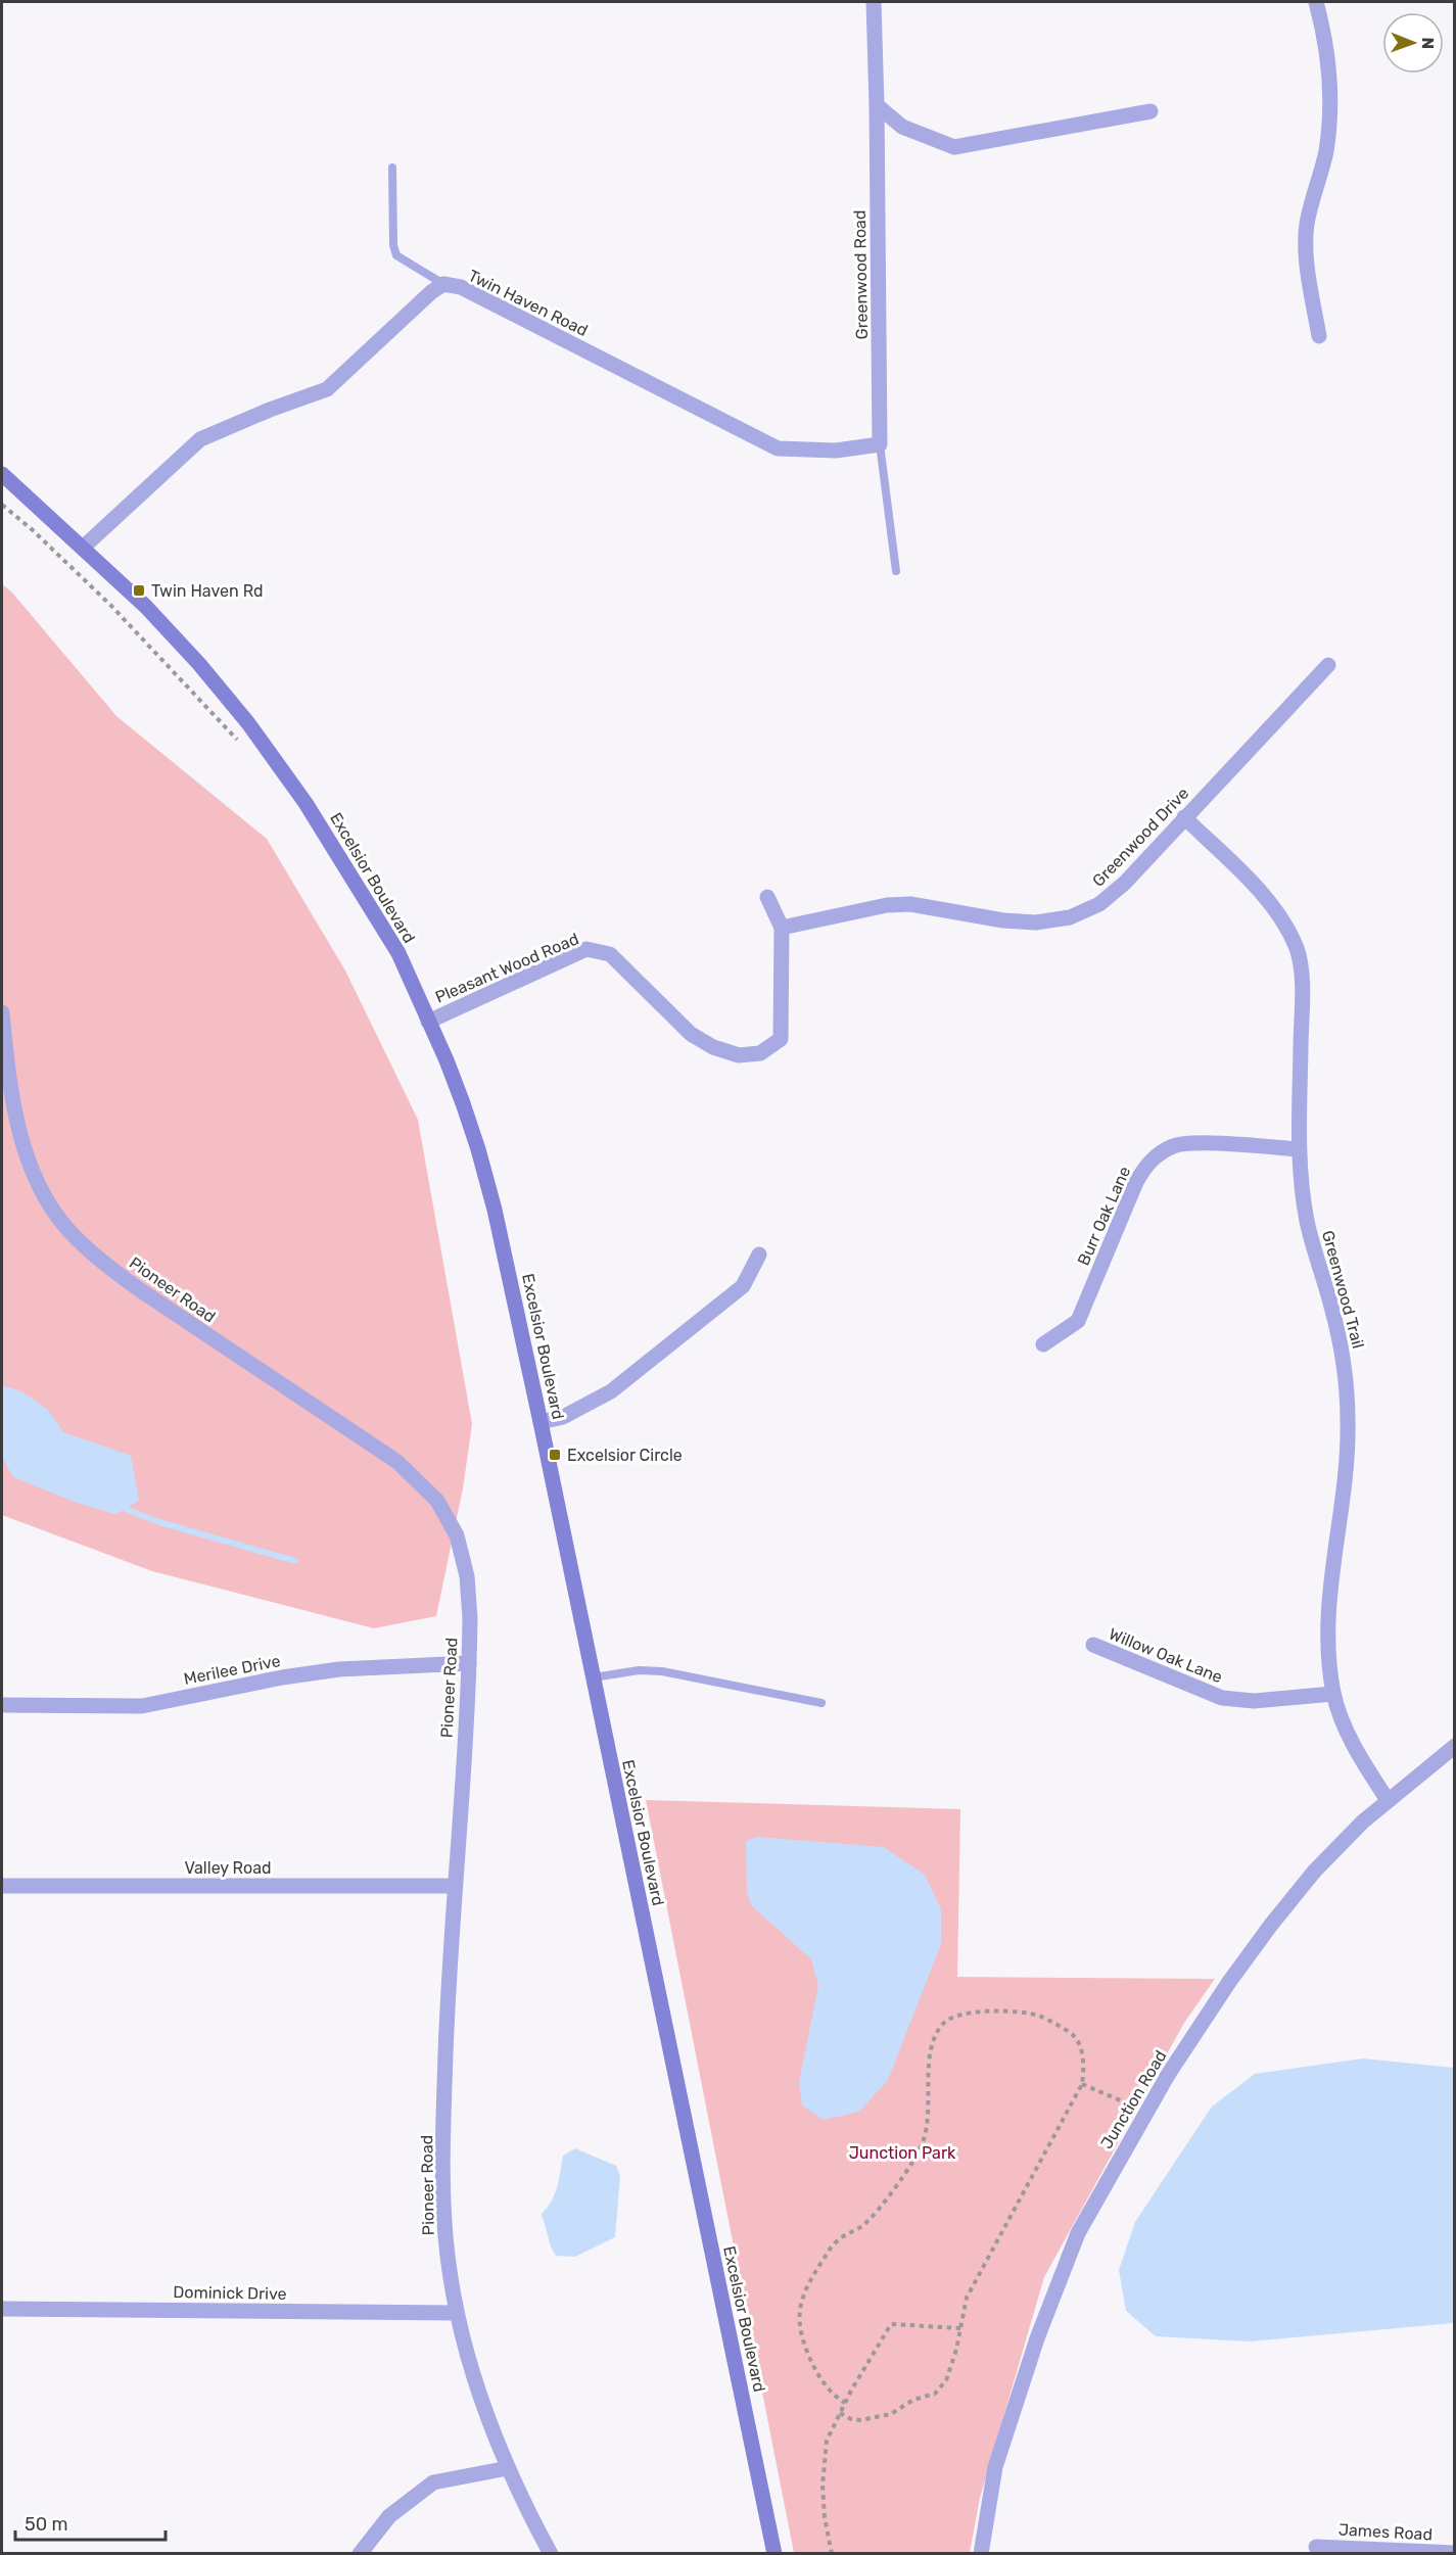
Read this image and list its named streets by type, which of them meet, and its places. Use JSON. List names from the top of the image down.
{
  "streets": {
    "main road": ["Excelsior Boulevard"],
    "street": [
      "Greenwood Road",
      "Twin Haven Road",
      "Greenwood Drive",
      "Pleasant Wood Road",
      "Burr Oak Lane",
      "Pioneer Road",
      "Greenwood Trail",
      "Willow Oak Lane",
      "Merilee Drive",
      "Valley Road",
      "Junction Road",
      "Dominick Drive",
      "James Road"
    ]
  },
  "crossings": [
    ["Greenwood Road", "Twin Haven Road"],
    ["Twin Haven Road", "Excelsior Boulevard"],
    ["Greenwood Drive", "Pleasant Wood Road"],
    ["Greenwood Drive", "Greenwood Trail"],
    ["Excelsior Boulevard", "Pleasant Wood Road"],
    ["Burr Oak Lane", "Greenwood Trail"],
    ["Pioneer Road", "Merilee Drive"],
    ["Pioneer Road", "Valley Road"],
    ["Pioneer Road", "Dominick Drive"],
    ["Greenwood Trail", "Willow Oak Lane"],
    ["Greenwood Trail", "Junction Road"]
  ],
  "parks": ["Junction Park"],
  "places": {
    "transit": ["Twin Haven Rd", "Excelsior Circle"]
  },
  "scale_bar": "50 m",
  "north": "right"
}
